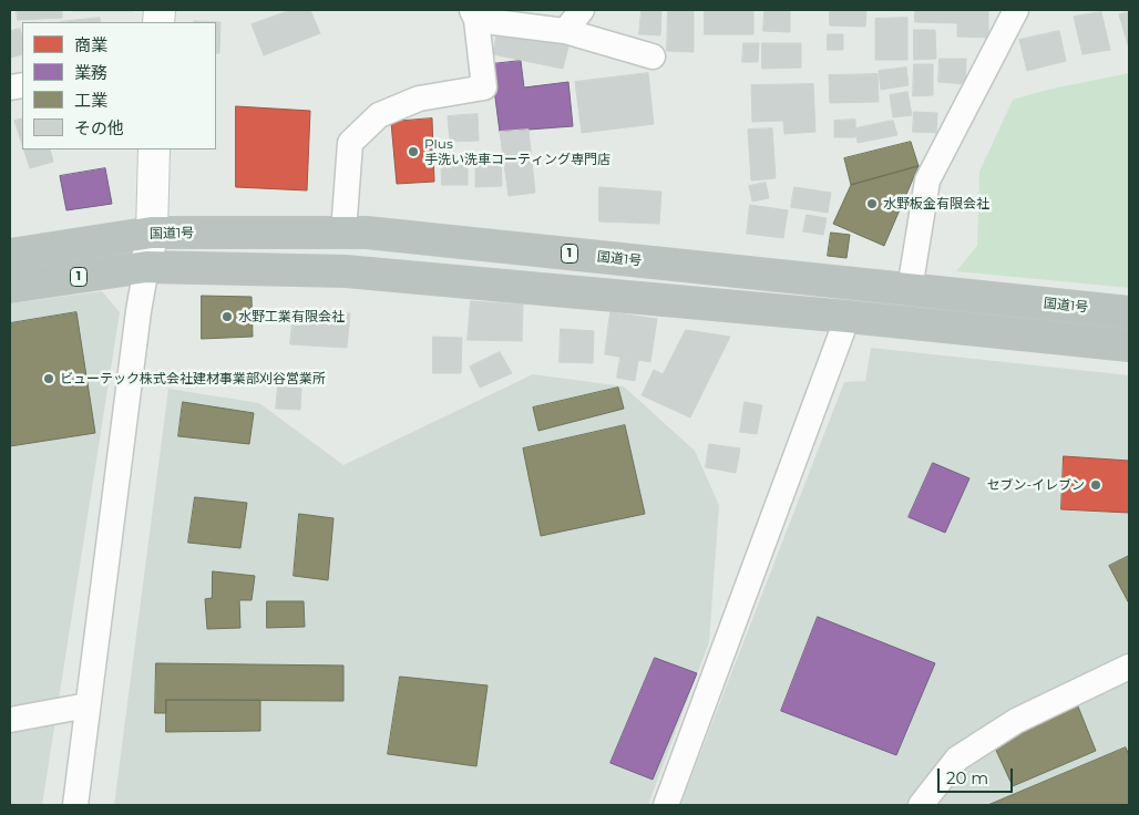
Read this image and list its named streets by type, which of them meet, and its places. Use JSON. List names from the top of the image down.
{
  "streets": {
    "highway": ["国道1号", "1"]
  },
  "places": [
    "Plus 手洗い洗車コーティング専門店",
    "水野板金有限会社",
    "水野工業有限会社",
    "ビューテック株式会社建材事業部刈谷営業所",
    "セブン-イレブン"
  ],
  "legend": [
    "商業",
    "業務",
    "工業",
    "その他"
  ],
  "scale_bar": "20 m"
}
